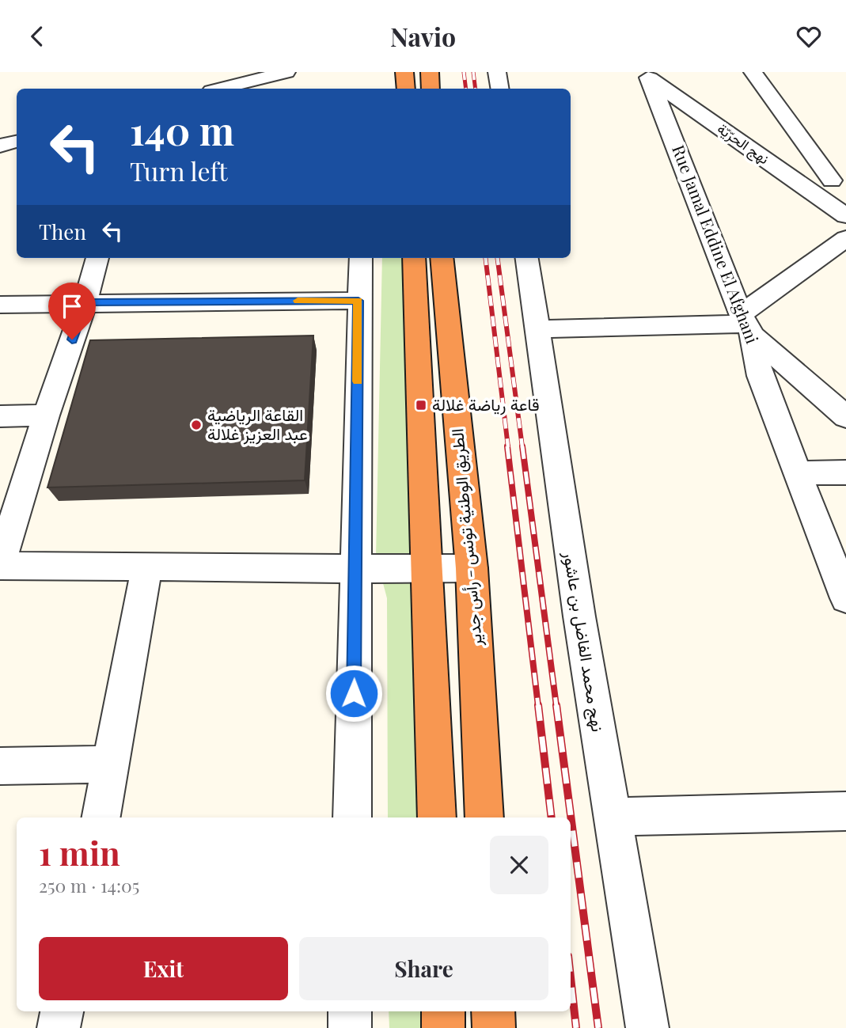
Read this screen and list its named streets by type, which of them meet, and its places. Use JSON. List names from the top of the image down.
{
  "streets": {
    "highway": ["الطريق الوطنية تونس - رأس جدير"],
    "street": ["نهج الحرّيّة", "Rue Jamal Eddine El Afghani", "نهج محمد الفاضل بن عاشور"]
  },
  "crossings": [
    ["نهج الحرّيّة", "Rue Jamal Eddine El Afghani"]
  ],
  "places": {
    "transit": ["قاعة رياضة غلالة"],
    "other": ["القاعة الرياضية عبد العزيز غلالة"]
  },
  "page": {
    "header": "Navio",
    "turn": ["140 m", "Turn left"],
    "then": "Then",
    "heading": ["1 min", "250 m · 14:05"],
    "buttons": ["Exit", "Share"]
  }
}
